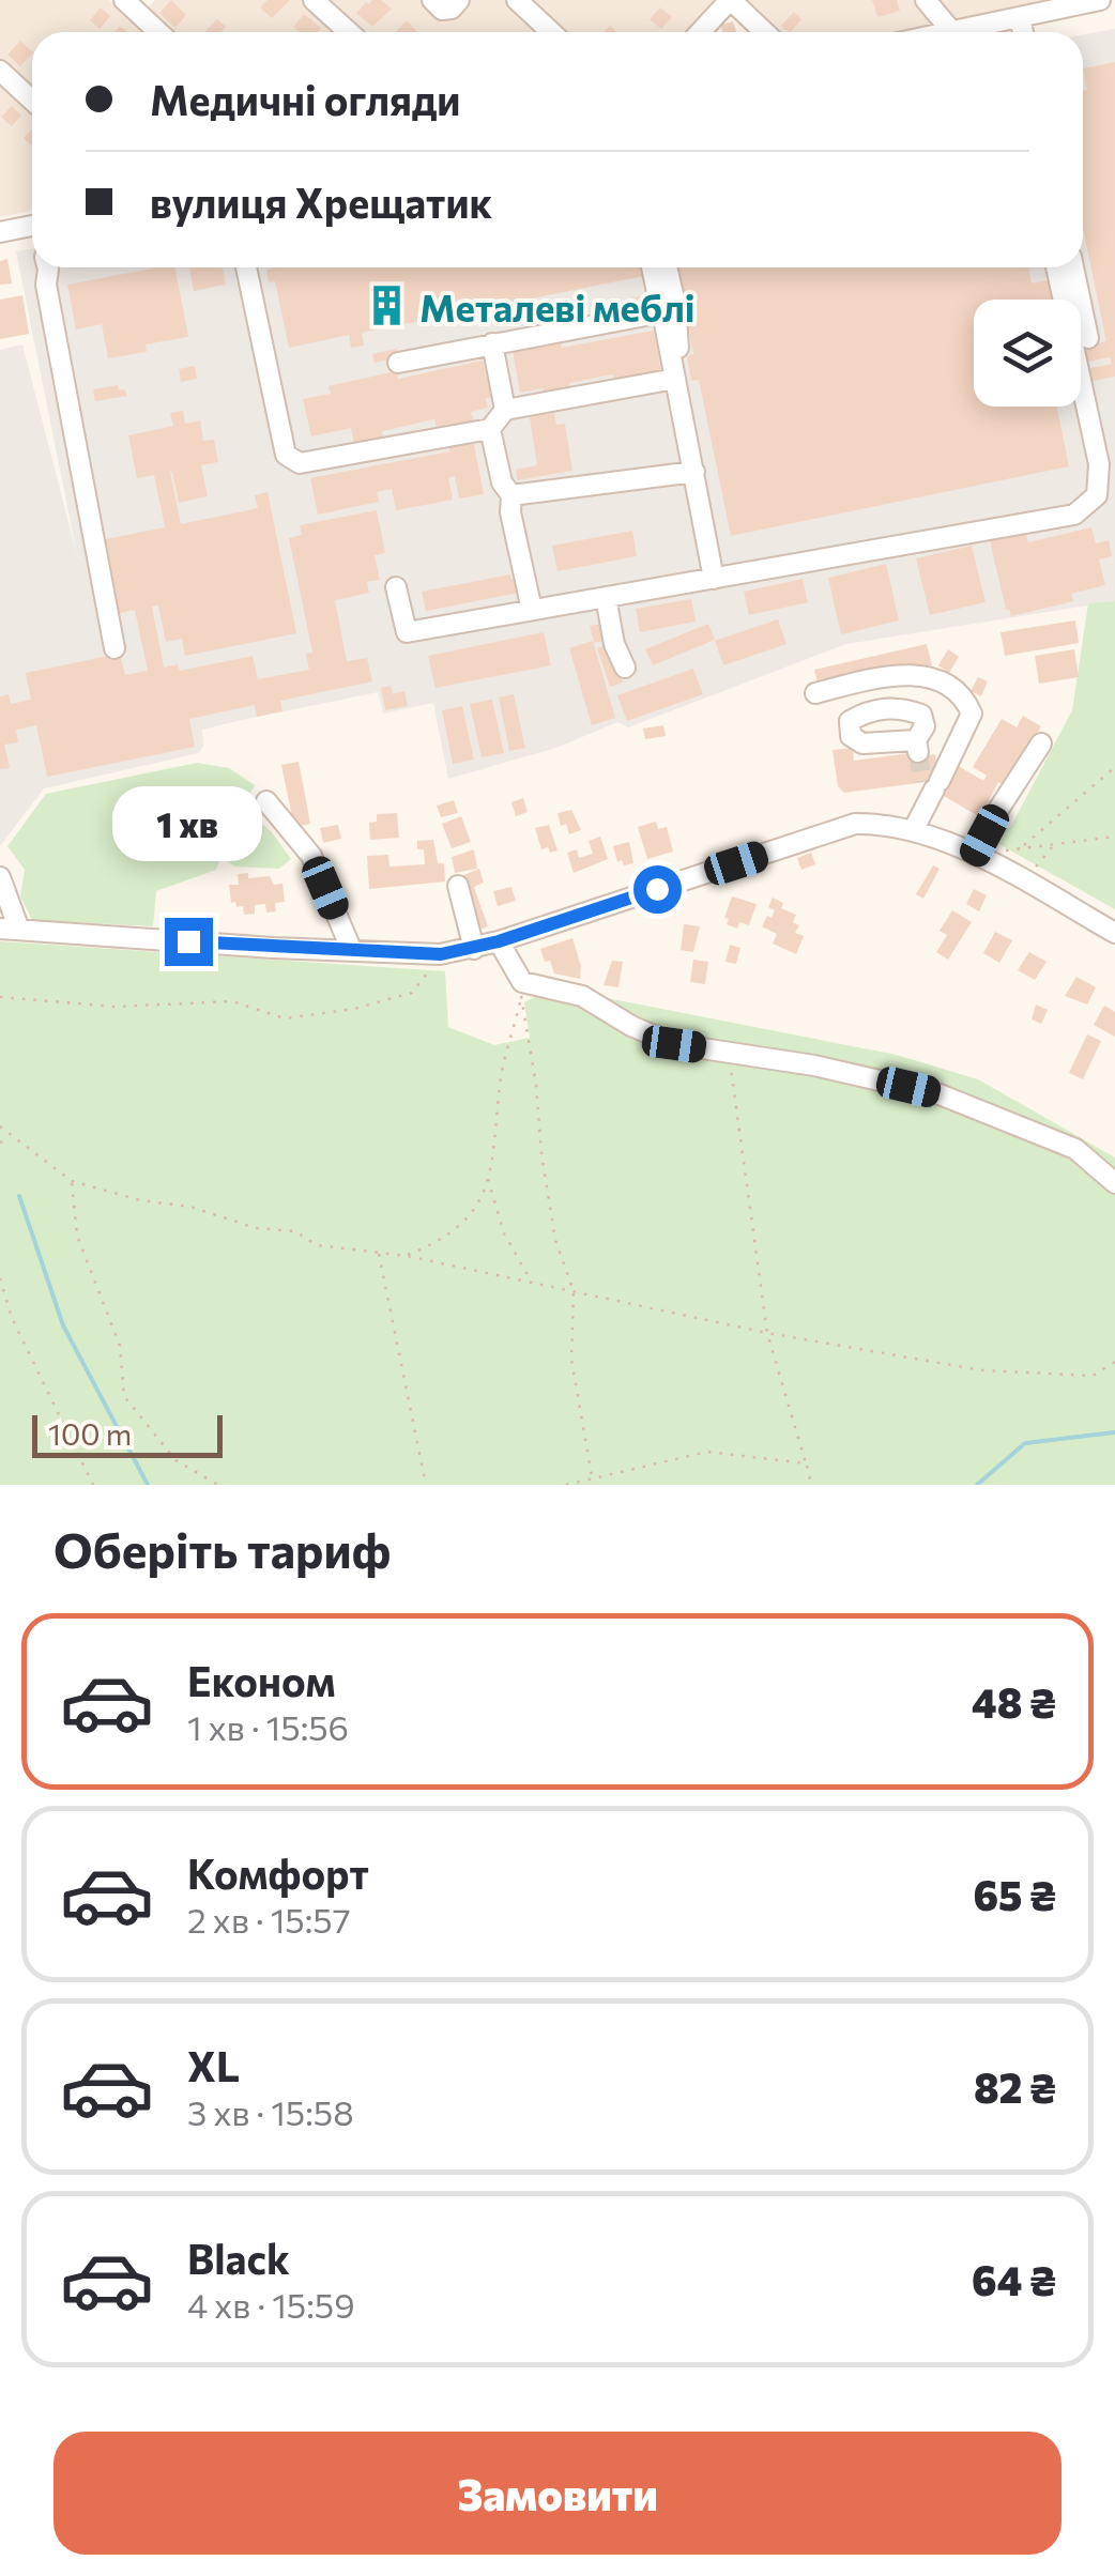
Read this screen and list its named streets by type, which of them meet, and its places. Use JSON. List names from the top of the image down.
{
  "places": {
    "building": ["Металеві меблі"]
  },
  "scale_bar": "100 m",
  "page": {
    "banner": ["Медичні огляди", "вулиця Хрещатик"],
    "bubble": "1 хв",
    "scale": "100 m",
    "heading": "Оберіть тариф",
    "list": [
      {
        "name": "Економ",
        "note": "1 хв · 15:56",
        "value": "48 ₴"
      },
      {
        "name": "Комфорт",
        "note": "2 хв · 15:57",
        "value": "65 ₴"
      },
      {
        "name": "XL",
        "note": "3 хв · 15:58",
        "value": "82 ₴"
      },
      {
        "name": "Black",
        "note": "4 хв · 15:59",
        "value": "64 ₴"
      }
    ],
    "buttons": "Замовити"
  }
}
